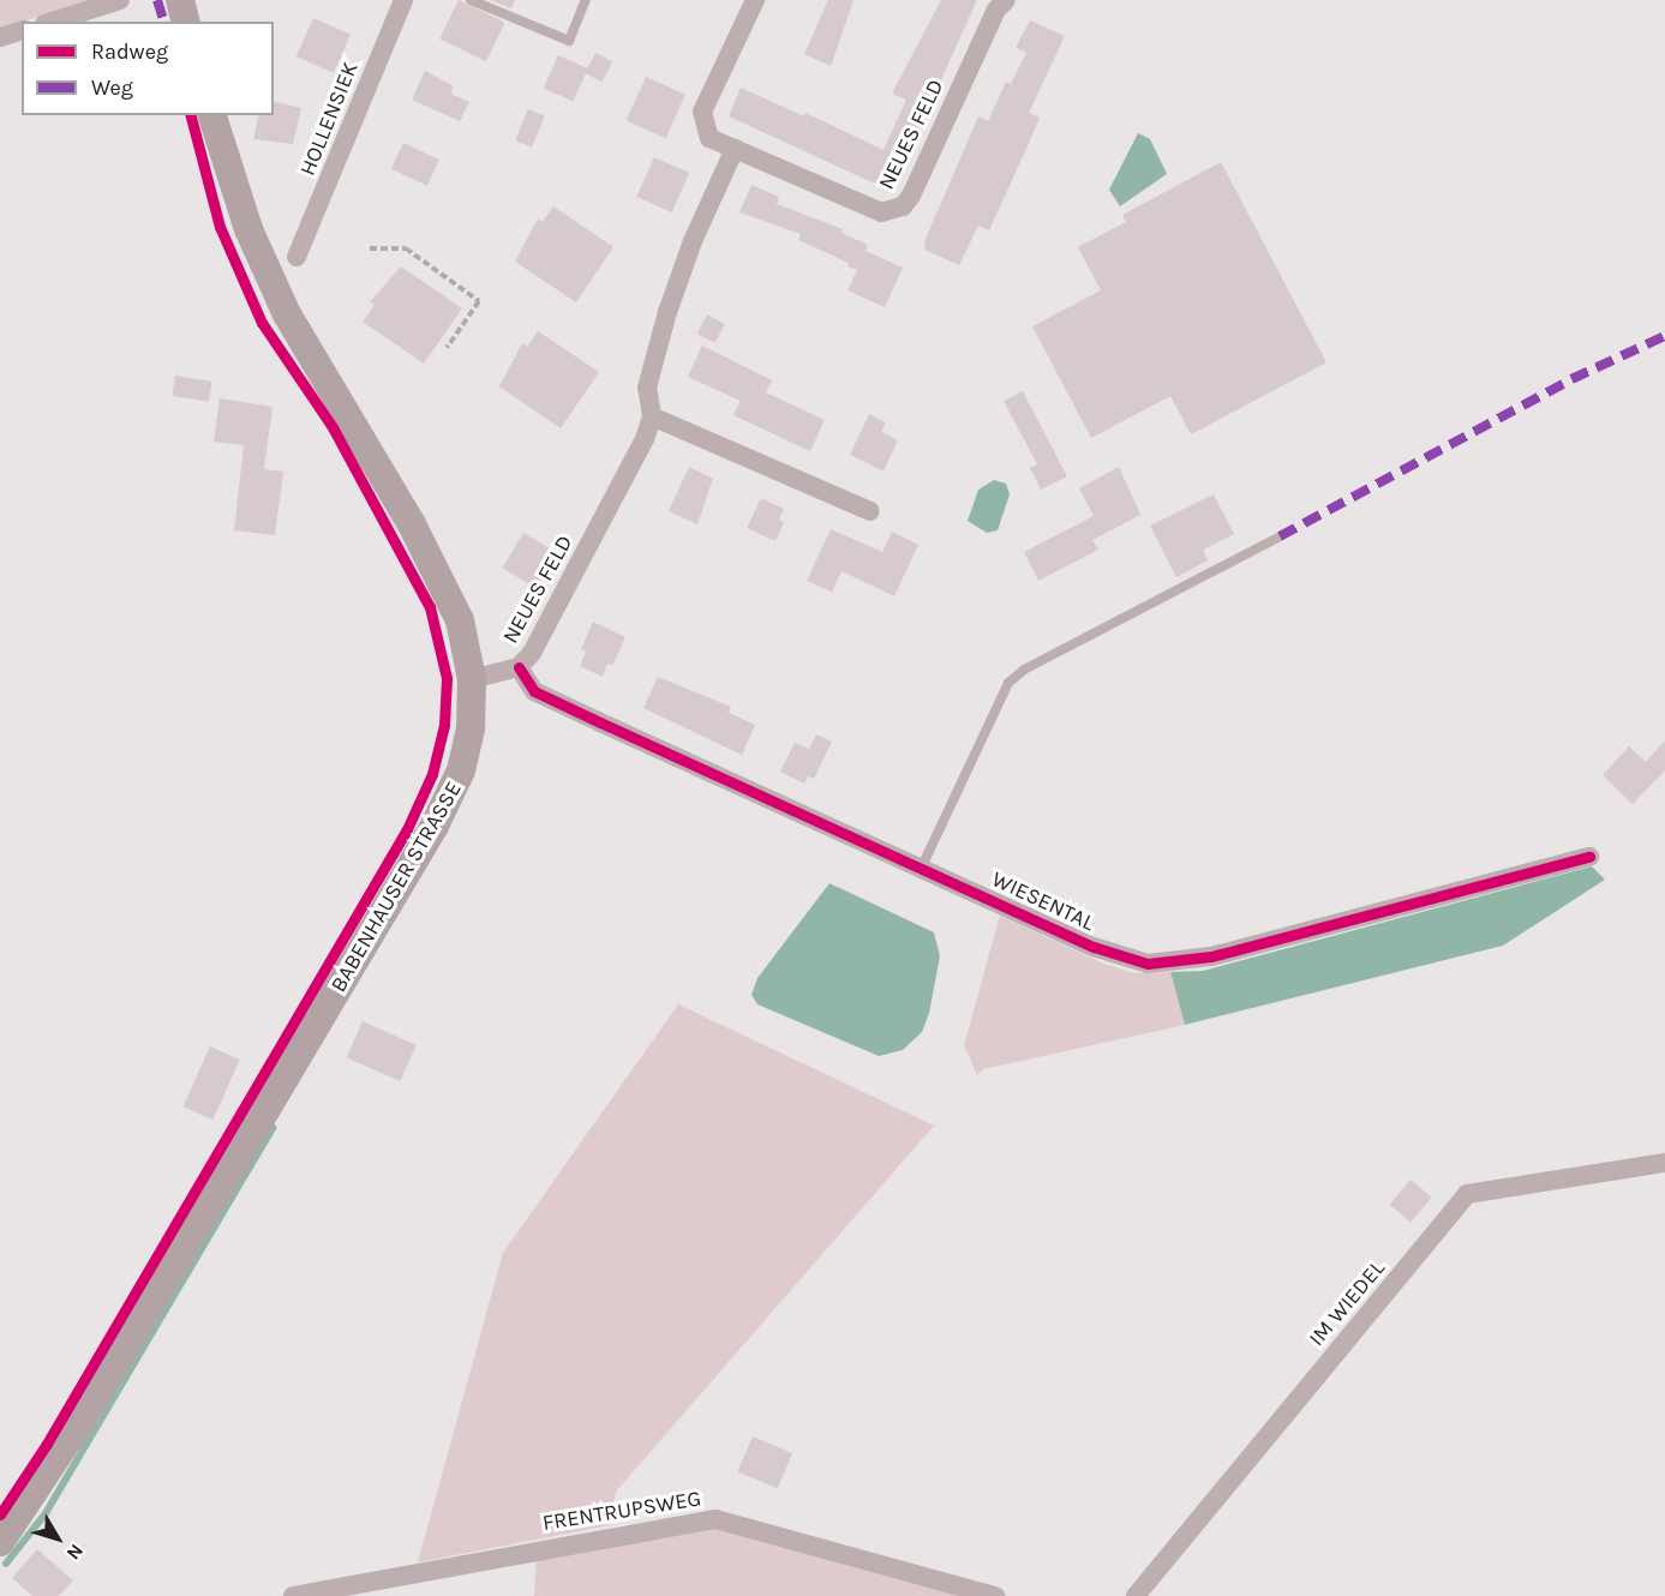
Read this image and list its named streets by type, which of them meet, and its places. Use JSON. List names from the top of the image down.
{
  "streets": {
    "main road": ["BABENHAUSER STRASSE"],
    "street": [
      "HOLLENSIEK",
      "NEUES FELD",
      "WIESENTAL",
      "IM WIEDEL",
      "FRENTRUPSWEG"
    ]
  },
  "crossings": [
    ["NEUES FELD", "WIESENTAL"]
  ],
  "legend": ["Radweg", "Weg"],
  "north": "bottom right"
}
